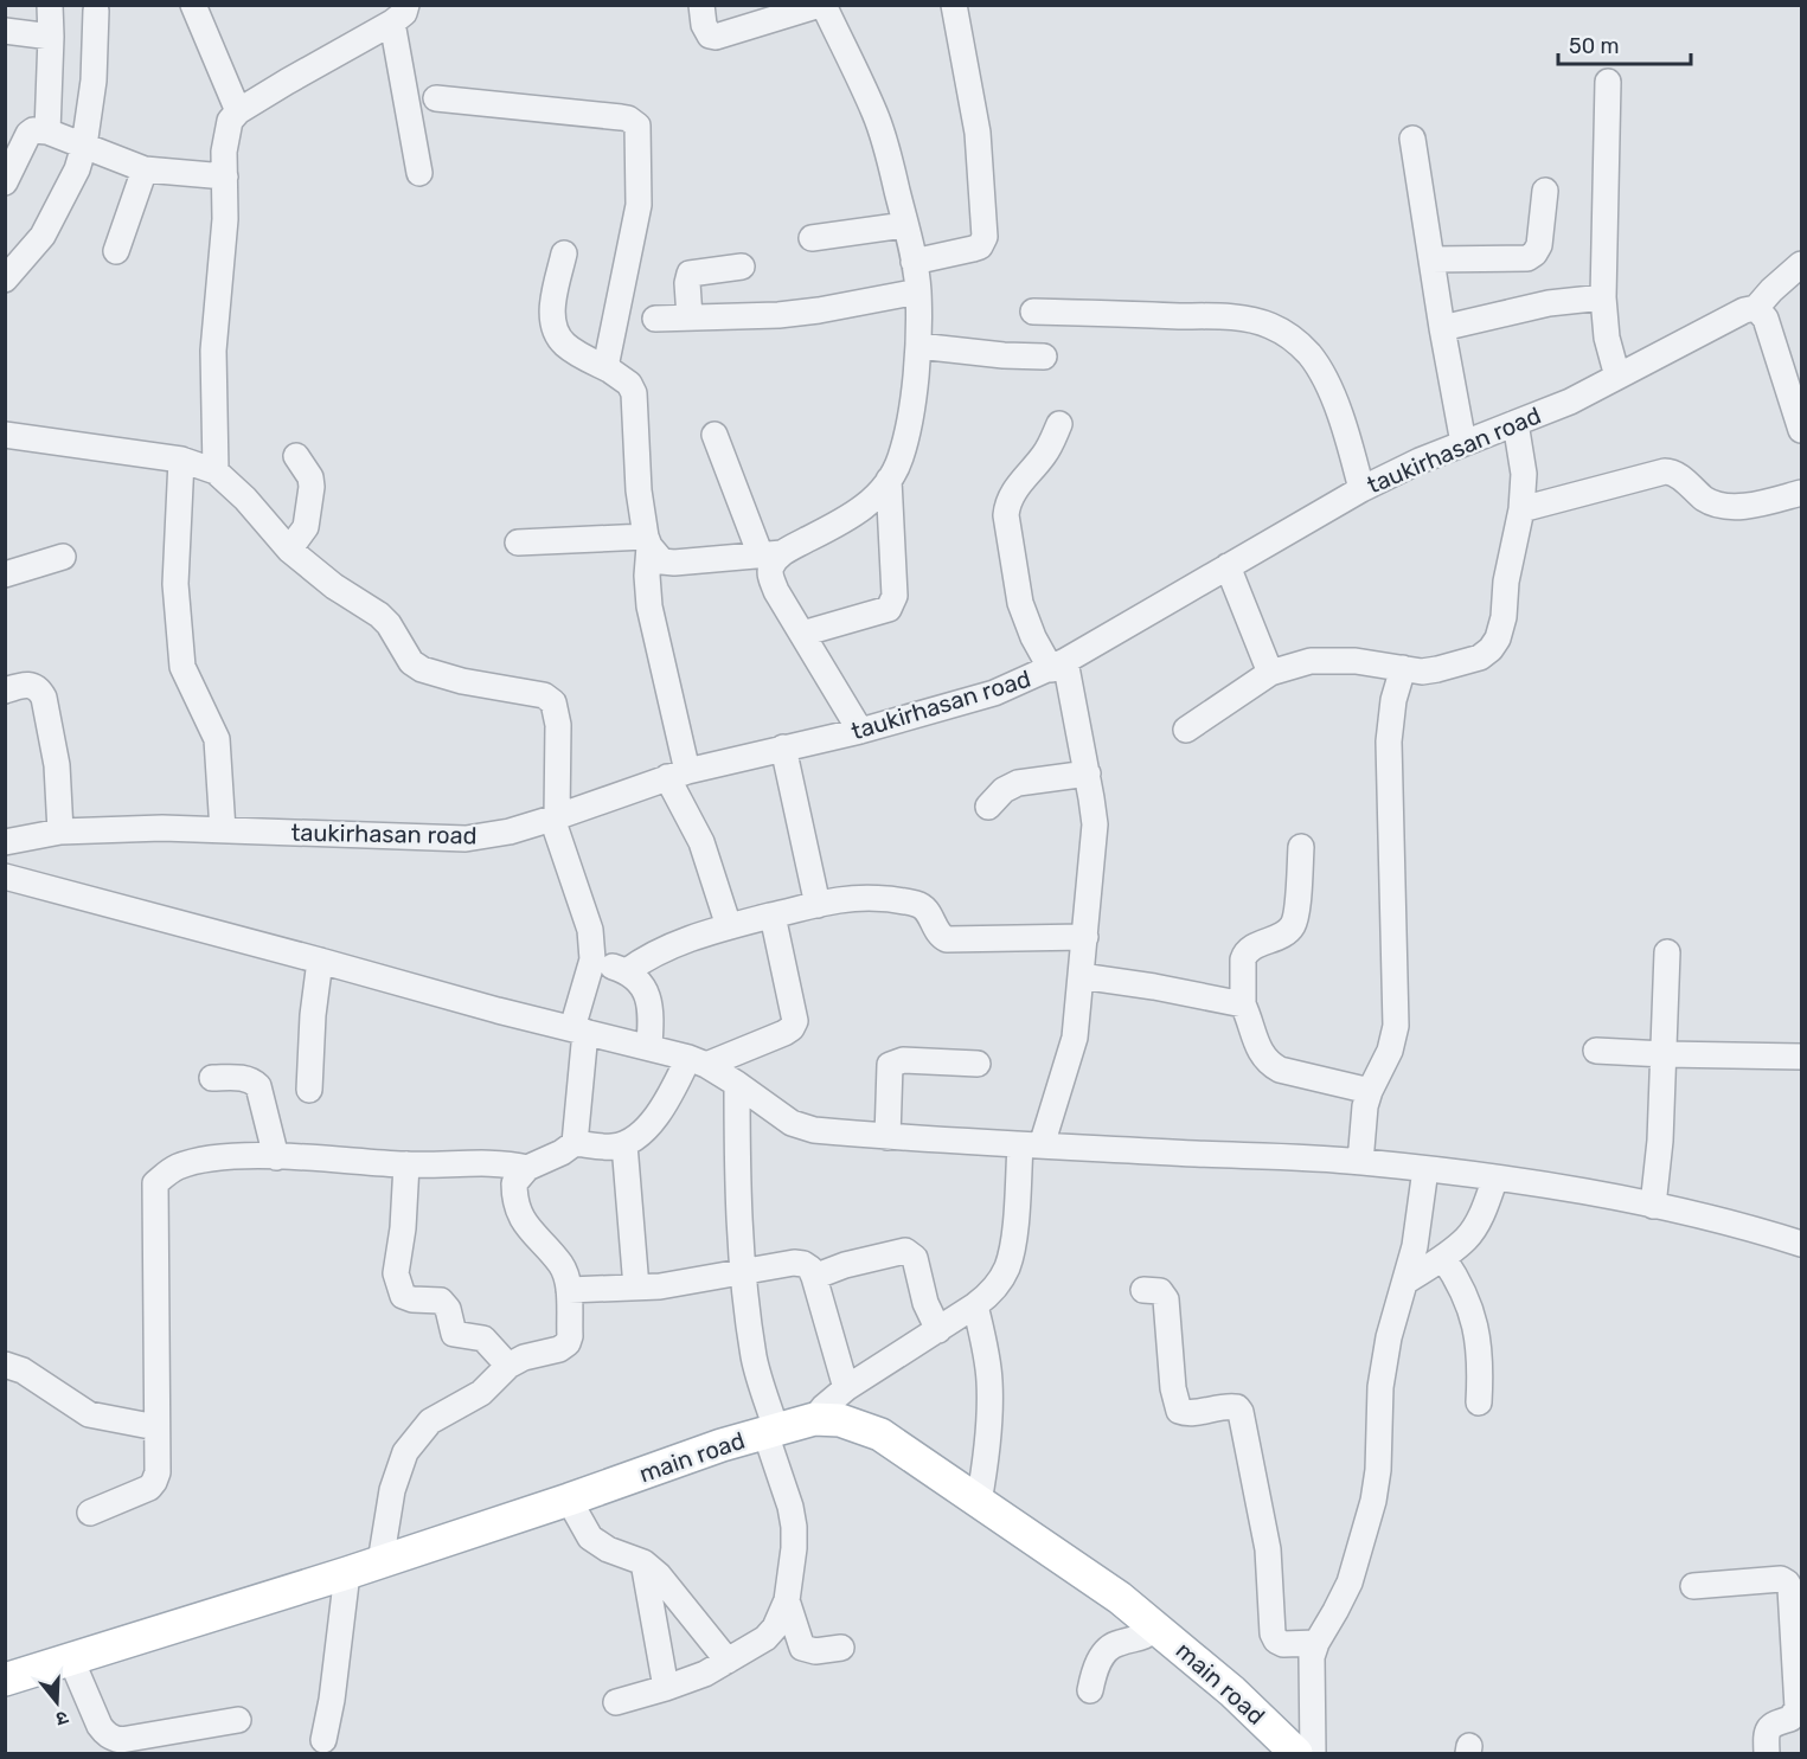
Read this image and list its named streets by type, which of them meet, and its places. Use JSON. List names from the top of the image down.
{
  "streets": {
    "main road": ["main road"],
    "street": ["taukirhasan road"]
  },
  "scale_bar": "50 m",
  "north": "bottom"
}
